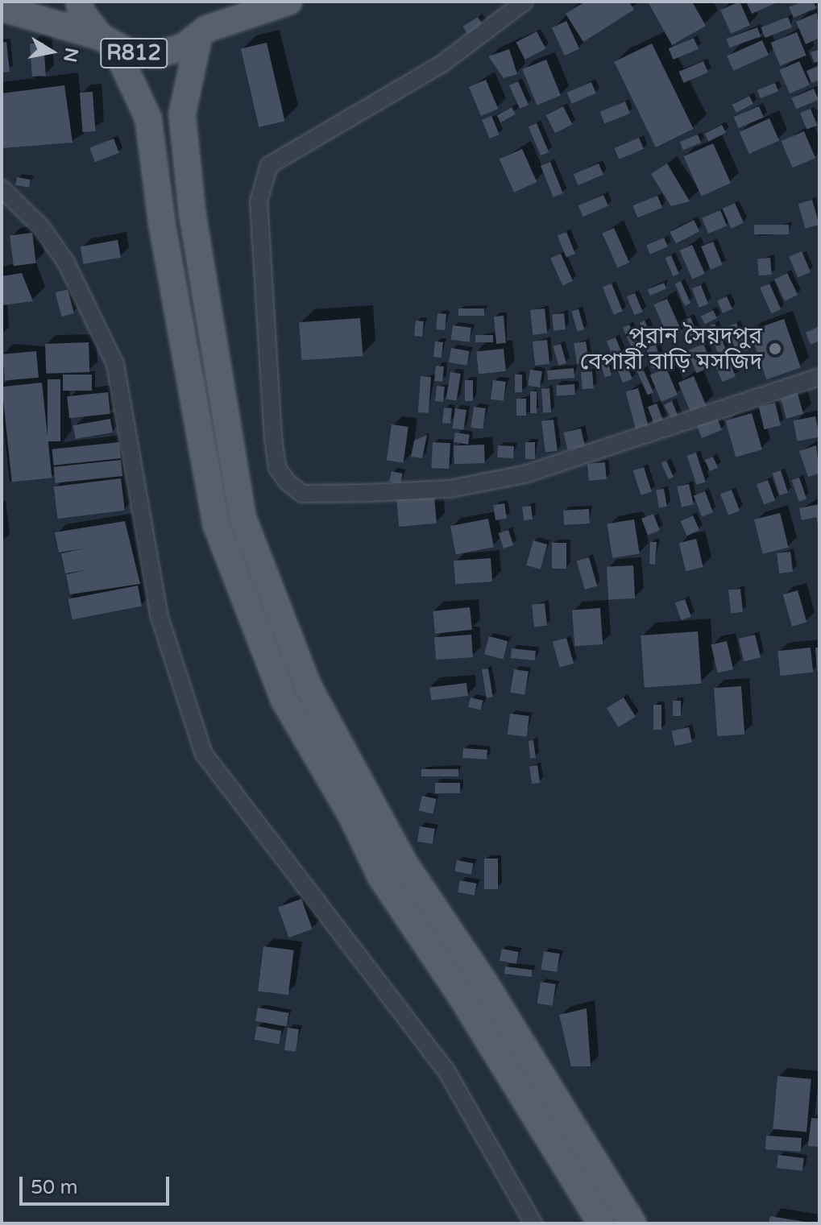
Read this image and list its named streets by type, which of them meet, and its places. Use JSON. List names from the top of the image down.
{
  "streets": {
    "main road": ["R812"]
  },
  "places": ["পুরান সৈয়দপুর বেপারী বাড়ি মসজিদ"],
  "scale_bar": "50 m",
  "north": "right"
}
